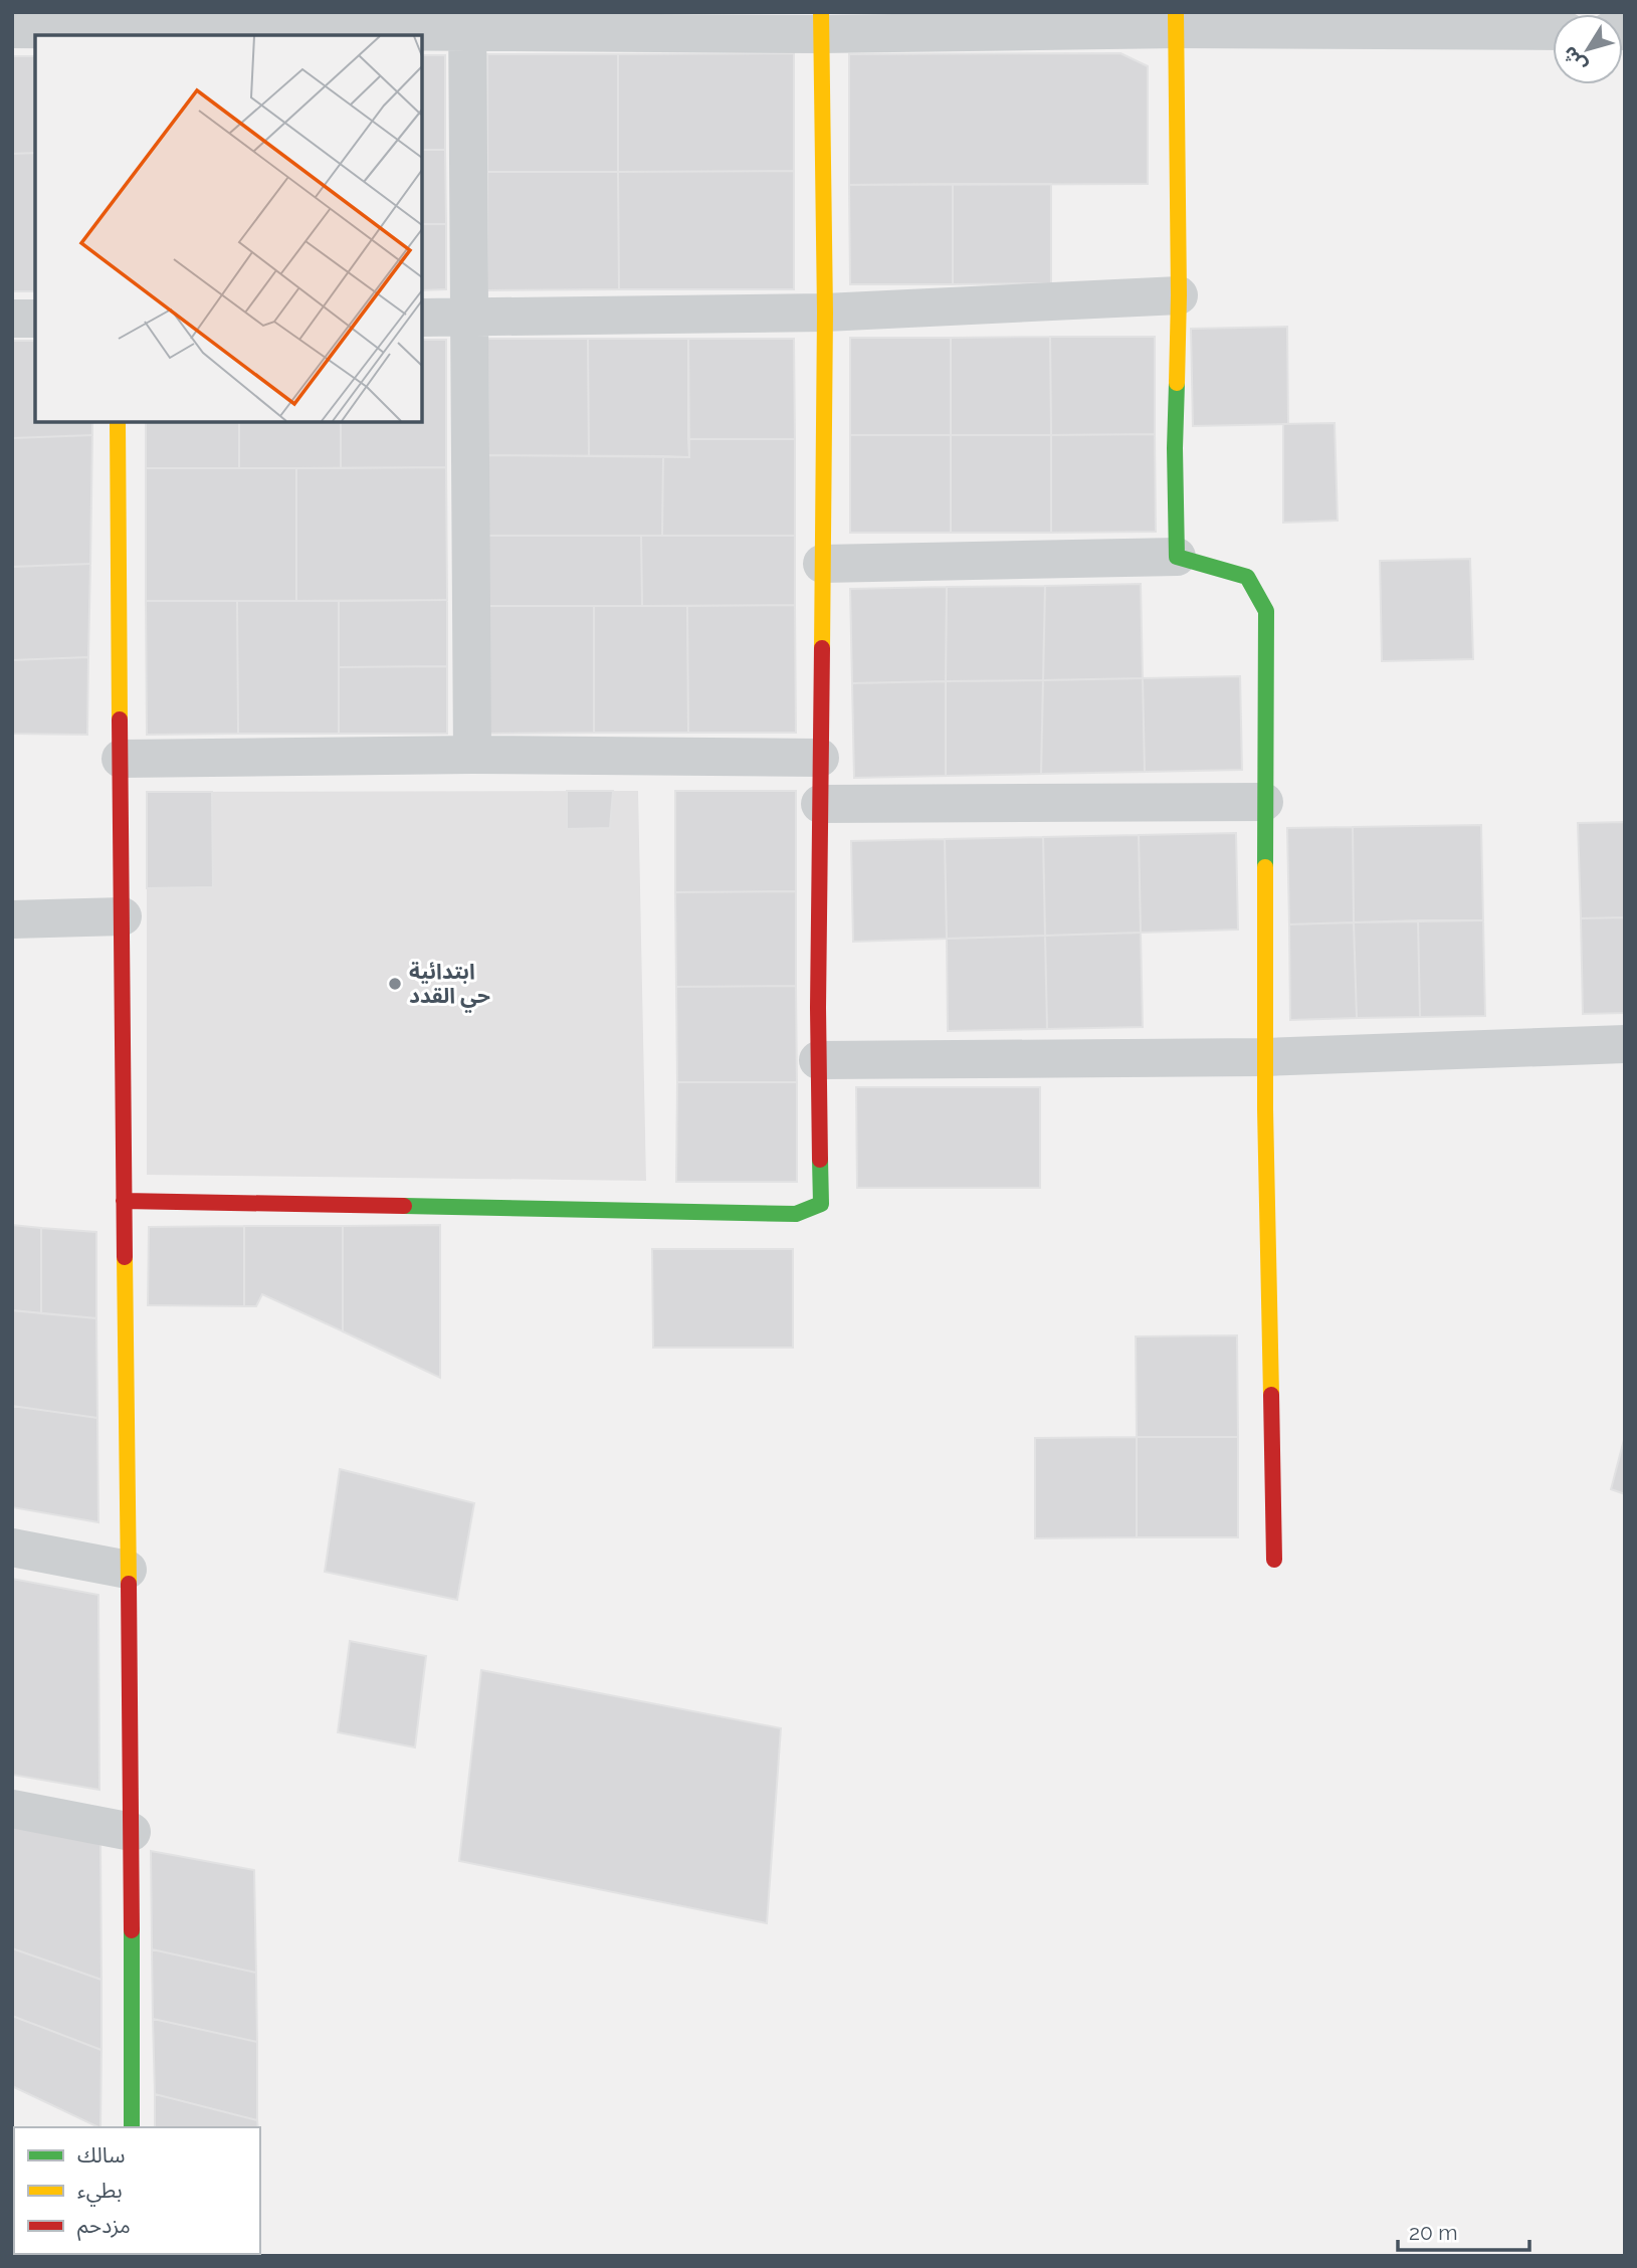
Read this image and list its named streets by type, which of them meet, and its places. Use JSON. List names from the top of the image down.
{
  "places": ["ابتدائية حي القدد"],
  "legend": ["سالك", "بطيء", "مزدحم"],
  "scale_bar": "20 m",
  "north": "bottom left"
}
